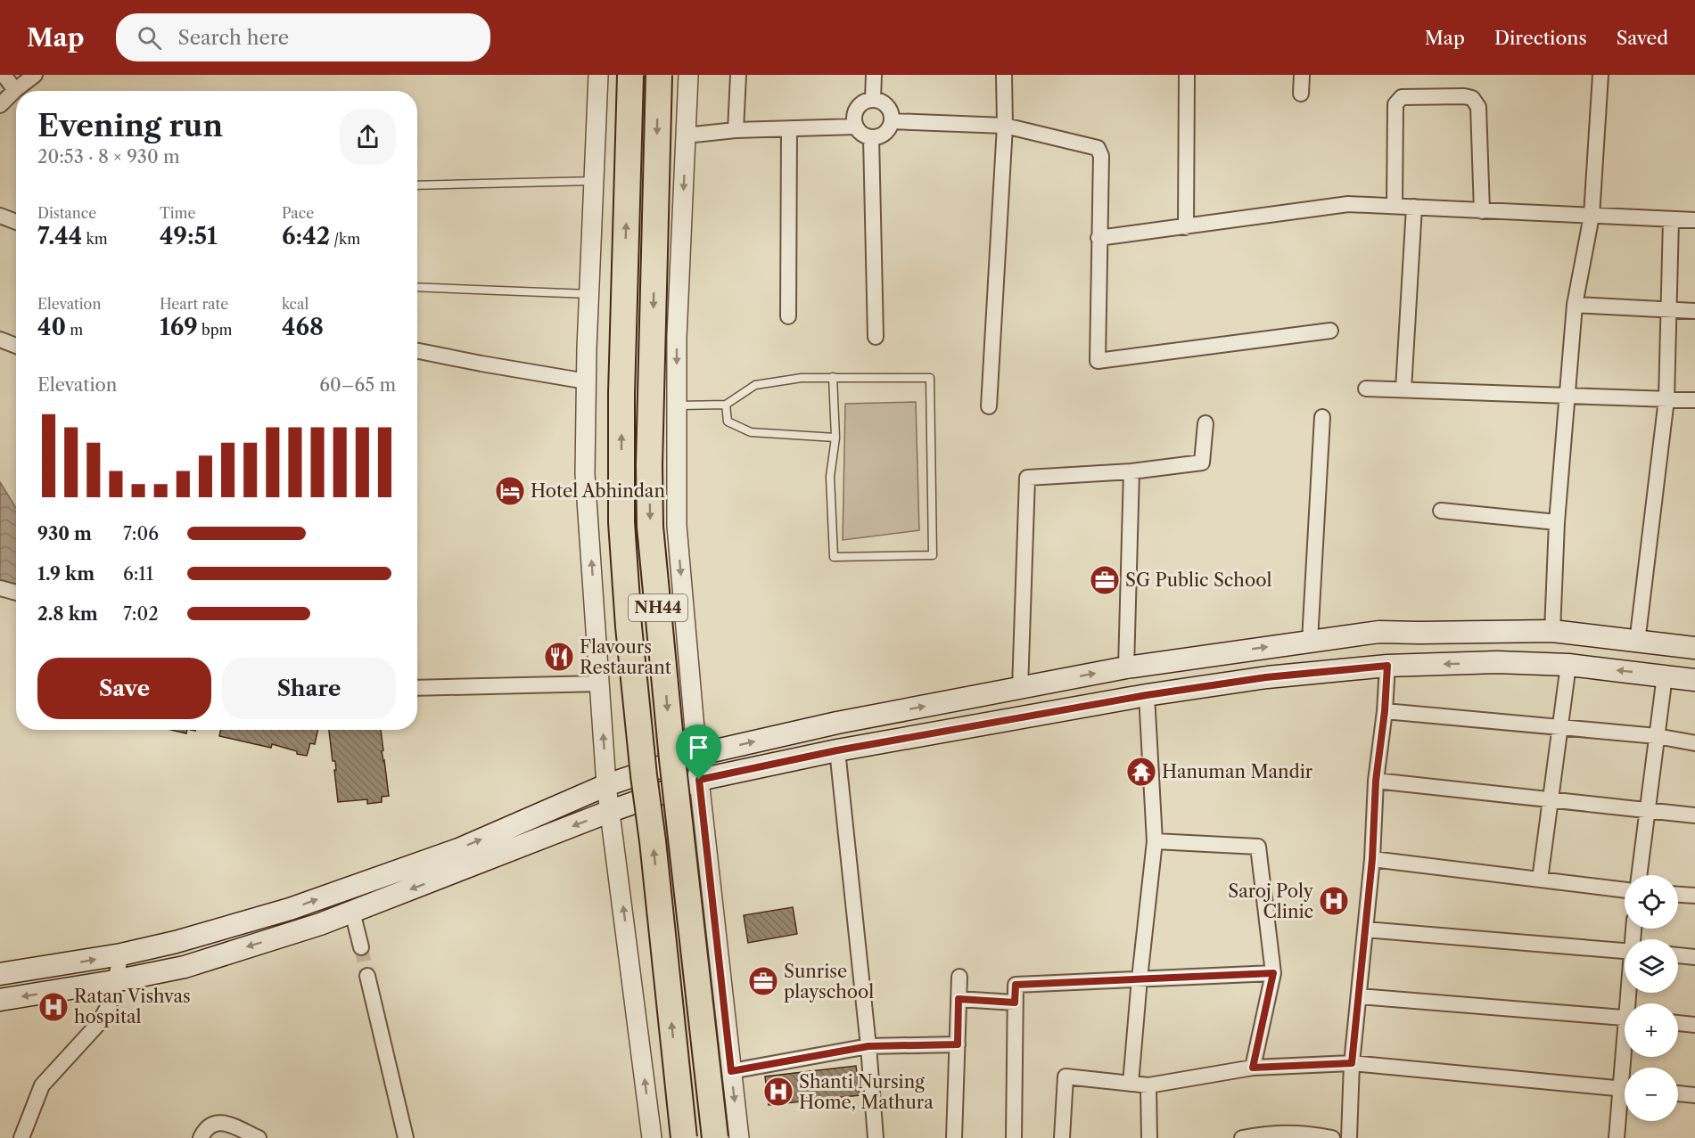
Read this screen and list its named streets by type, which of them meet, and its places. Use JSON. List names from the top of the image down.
{
  "streets": {
    "highway": ["NH44"]
  },
  "places": {
    "hotel": ["Hotel Abhindan"],
    "office": ["SG Public School", "Sunrise playschool"],
    "restaurant": ["Flavours Restaurant"],
    "temple": ["Hanuman Mandir"],
    "hospital": ["Saroj Poly Clinic", "Ratan Vishvas hospital", "Shanti Nursing Home, Mathura"]
  },
  "page": {
    "header": "Map",
    "search": "Search here",
    "nav": ["Map", "Directions", "Saved"],
    "heading": ["Evening run", "20:53 · 8 × 930 m"],
    "stats": [
      ["Distance", "7.44 km"],
      ["Time", "49:51"],
      ["Pace", "6:42 /km"],
      ["Elevation", "40 m"],
      ["Heart rate", "169 bpm"],
      ["kcal", "468"]
    ],
    "chart": ["Elevation", "60–65 m"],
    "list": [
      {
        "name": "930 m",
        "note": "7:06"
      },
      {
        "name": "1.9 km",
        "note": "6:11"
      },
      {
        "name": "2.8 km",
        "note": "7:02"
      }
    ],
    "buttons": ["Save", "Share"],
    "map_buttons": ["+", "−"]
  }
}
